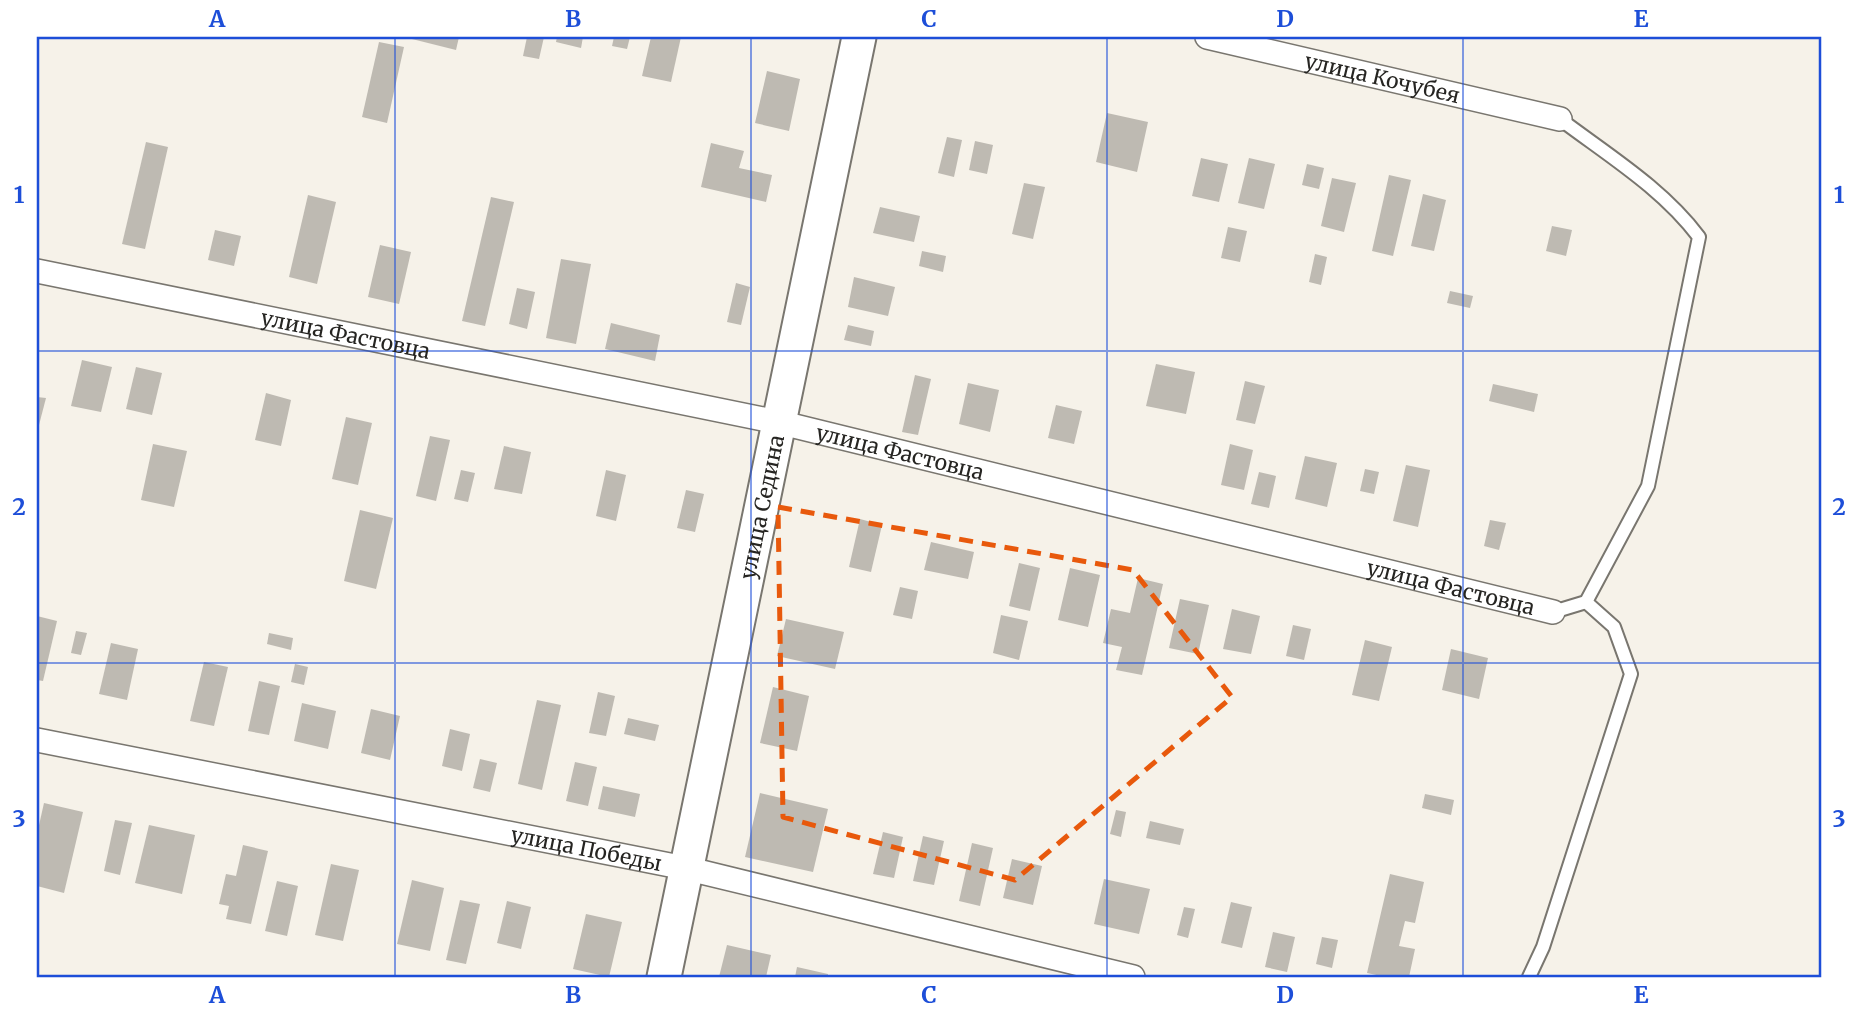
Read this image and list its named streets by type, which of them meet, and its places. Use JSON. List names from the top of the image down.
{
  "streets": {
    "main road": ["улица Седина"],
    "street": ["улица Кочубея", "улица Фастовца", "улица Победы"]
  },
  "crossings": [
    ["улица Фастовца", "улица Седина"],
    ["улица Седина", "улица Победы"]
  ],
  "grid": {
    "columns": [
      "A",
      "B",
      "C",
      "D",
      "E"
    ],
    "rows": ["1", "2", "3"]
  }
}
